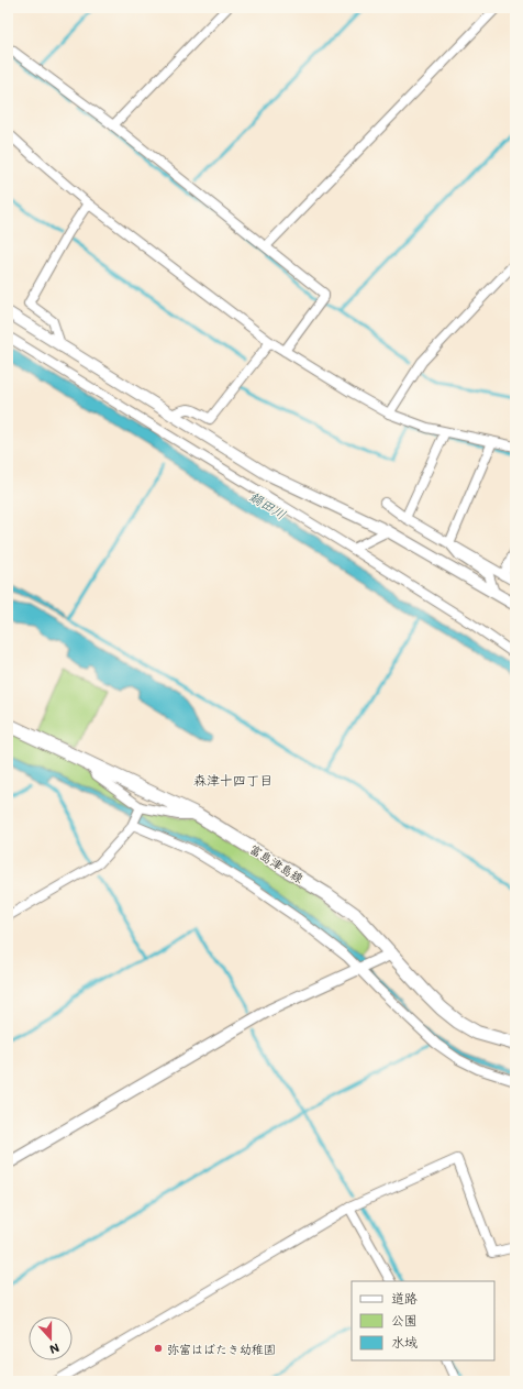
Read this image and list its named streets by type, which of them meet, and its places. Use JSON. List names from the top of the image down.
{
  "streets": {
    "main road": ["富島津島線"]
  },
  "districts": ["森津十四丁目"],
  "water": ["鍋田川"],
  "places": ["弥富はばたき幼稚園"],
  "legend": ["道路", "公園", "水域"],
  "north": "bottom"
}
